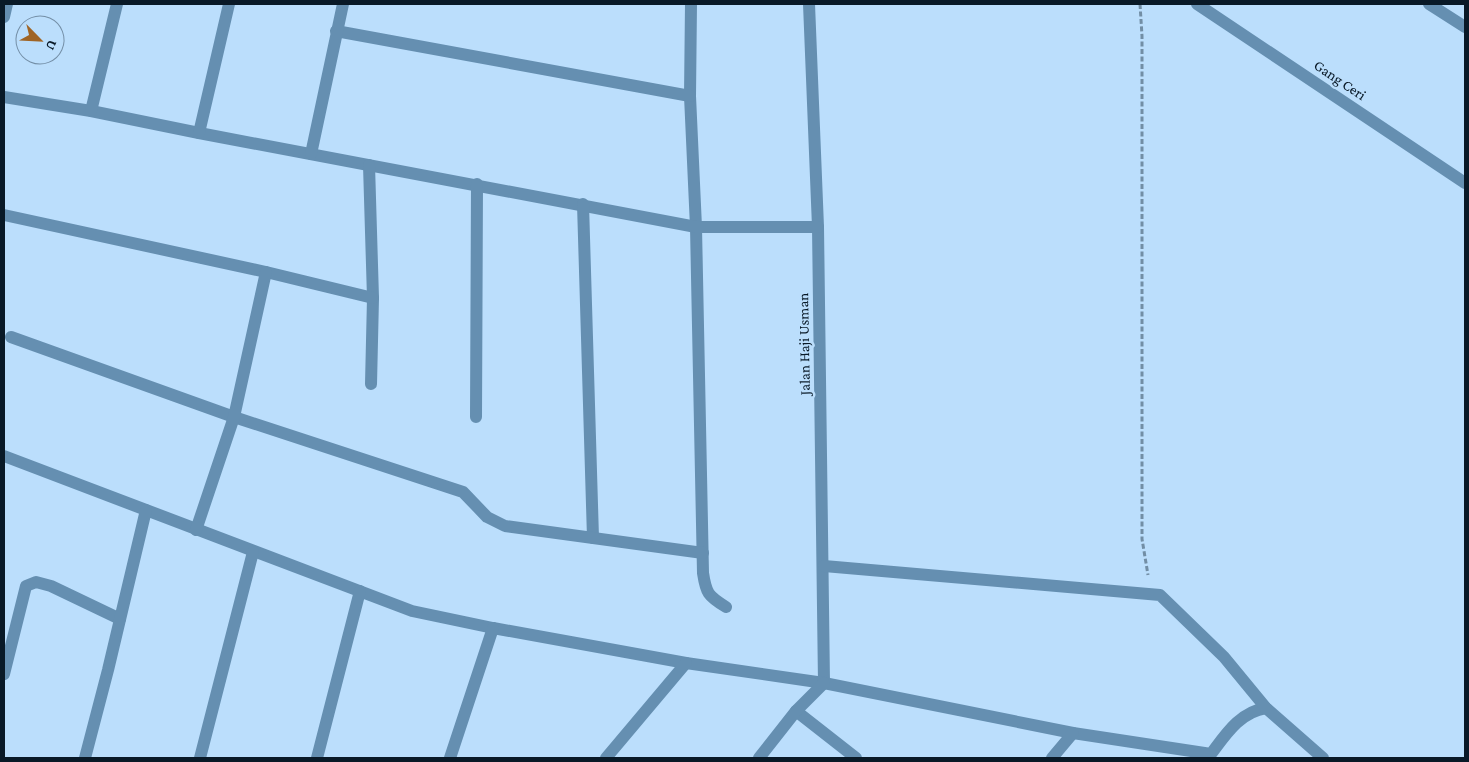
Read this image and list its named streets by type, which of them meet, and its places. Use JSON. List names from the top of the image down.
{
  "streets": {
    "street": ["Gang Ceri", "Jalan Haji Usman"]
  },
  "north": "bottom right"
}
